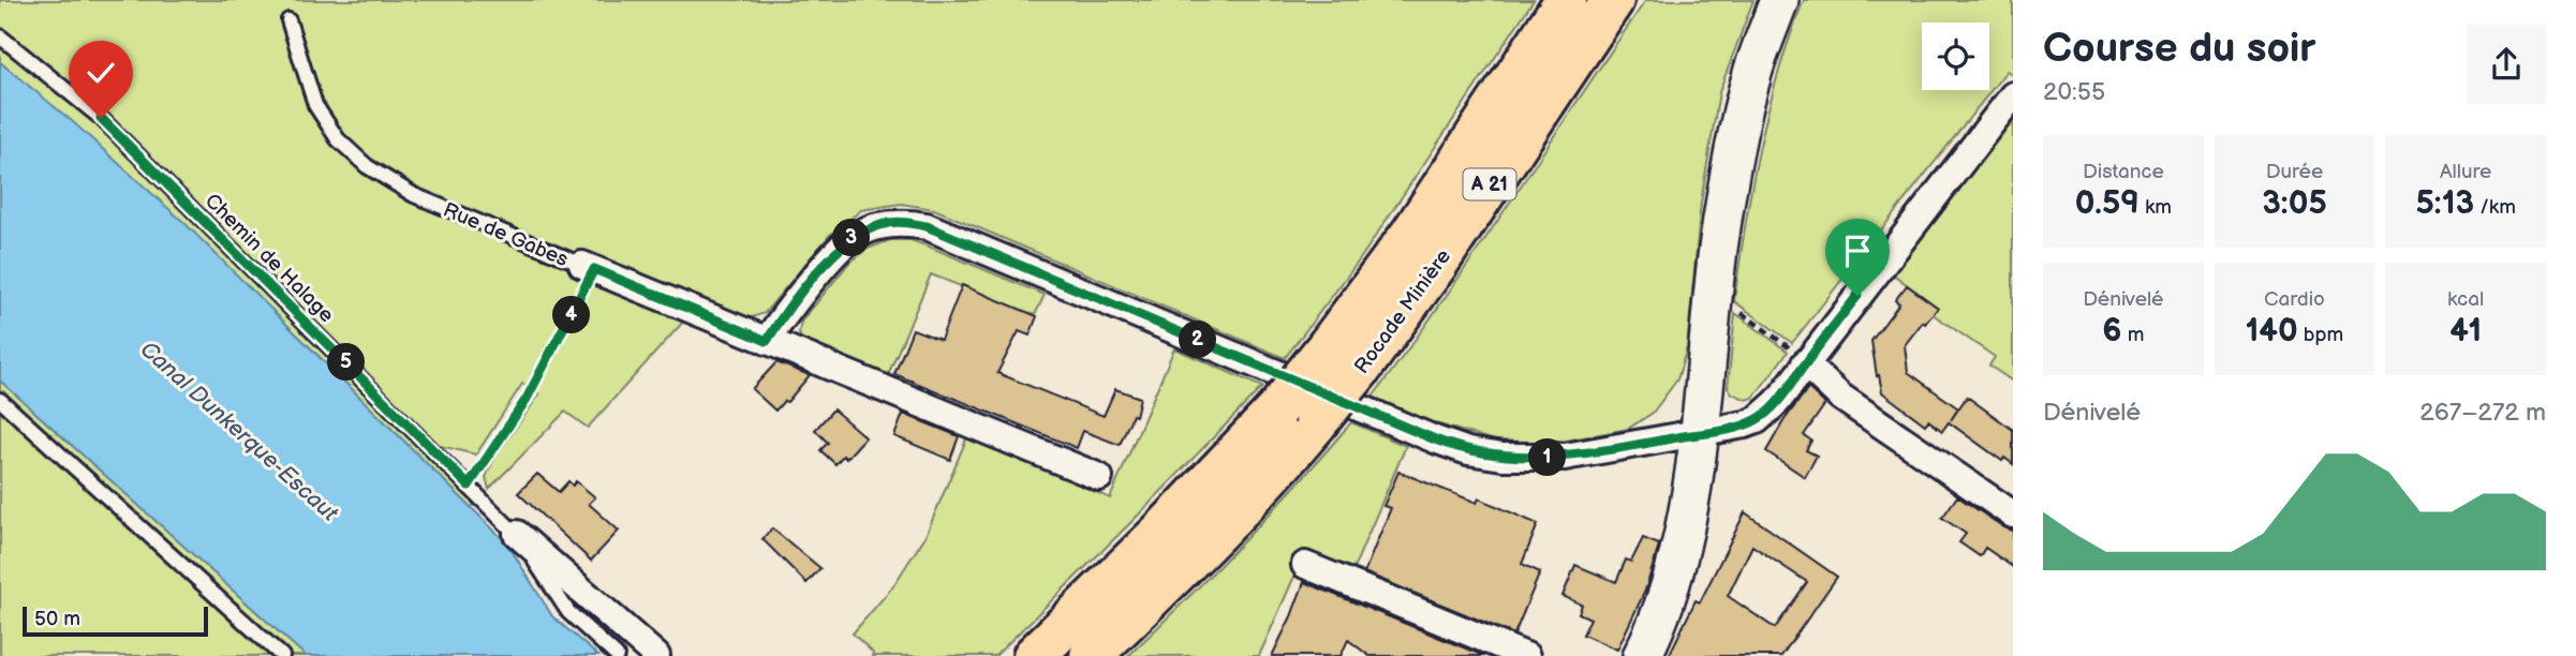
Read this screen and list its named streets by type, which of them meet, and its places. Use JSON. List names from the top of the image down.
{
  "streets": {
    "highway": ["A 21", "Rocade Minière"],
    "street": ["Rue de Gabes"],
    "lane": ["Chemin de Halage"]
  },
  "crossings": [
    ["A 21", "Rocade Minière"]
  ],
  "water": ["Canal Dunkerque-Escaut"],
  "scale_bar": "50 m",
  "page": {
    "heading": ["Course du soir", "20:55"],
    "stats": [
      ["Distance", "0.59 km"],
      ["Durée", "3:05"],
      ["Allure", "5:13 /km"],
      ["Dénivelé", "6 m"],
      ["Cardio", "140 bpm"],
      ["kcal", "41"]
    ],
    "pins": [
      "3",
      "4",
      "2",
      "5",
      "1"
    ],
    "chart": ["Dénivelé", "267–272 m"],
    "scale": "50 m"
  }
}
